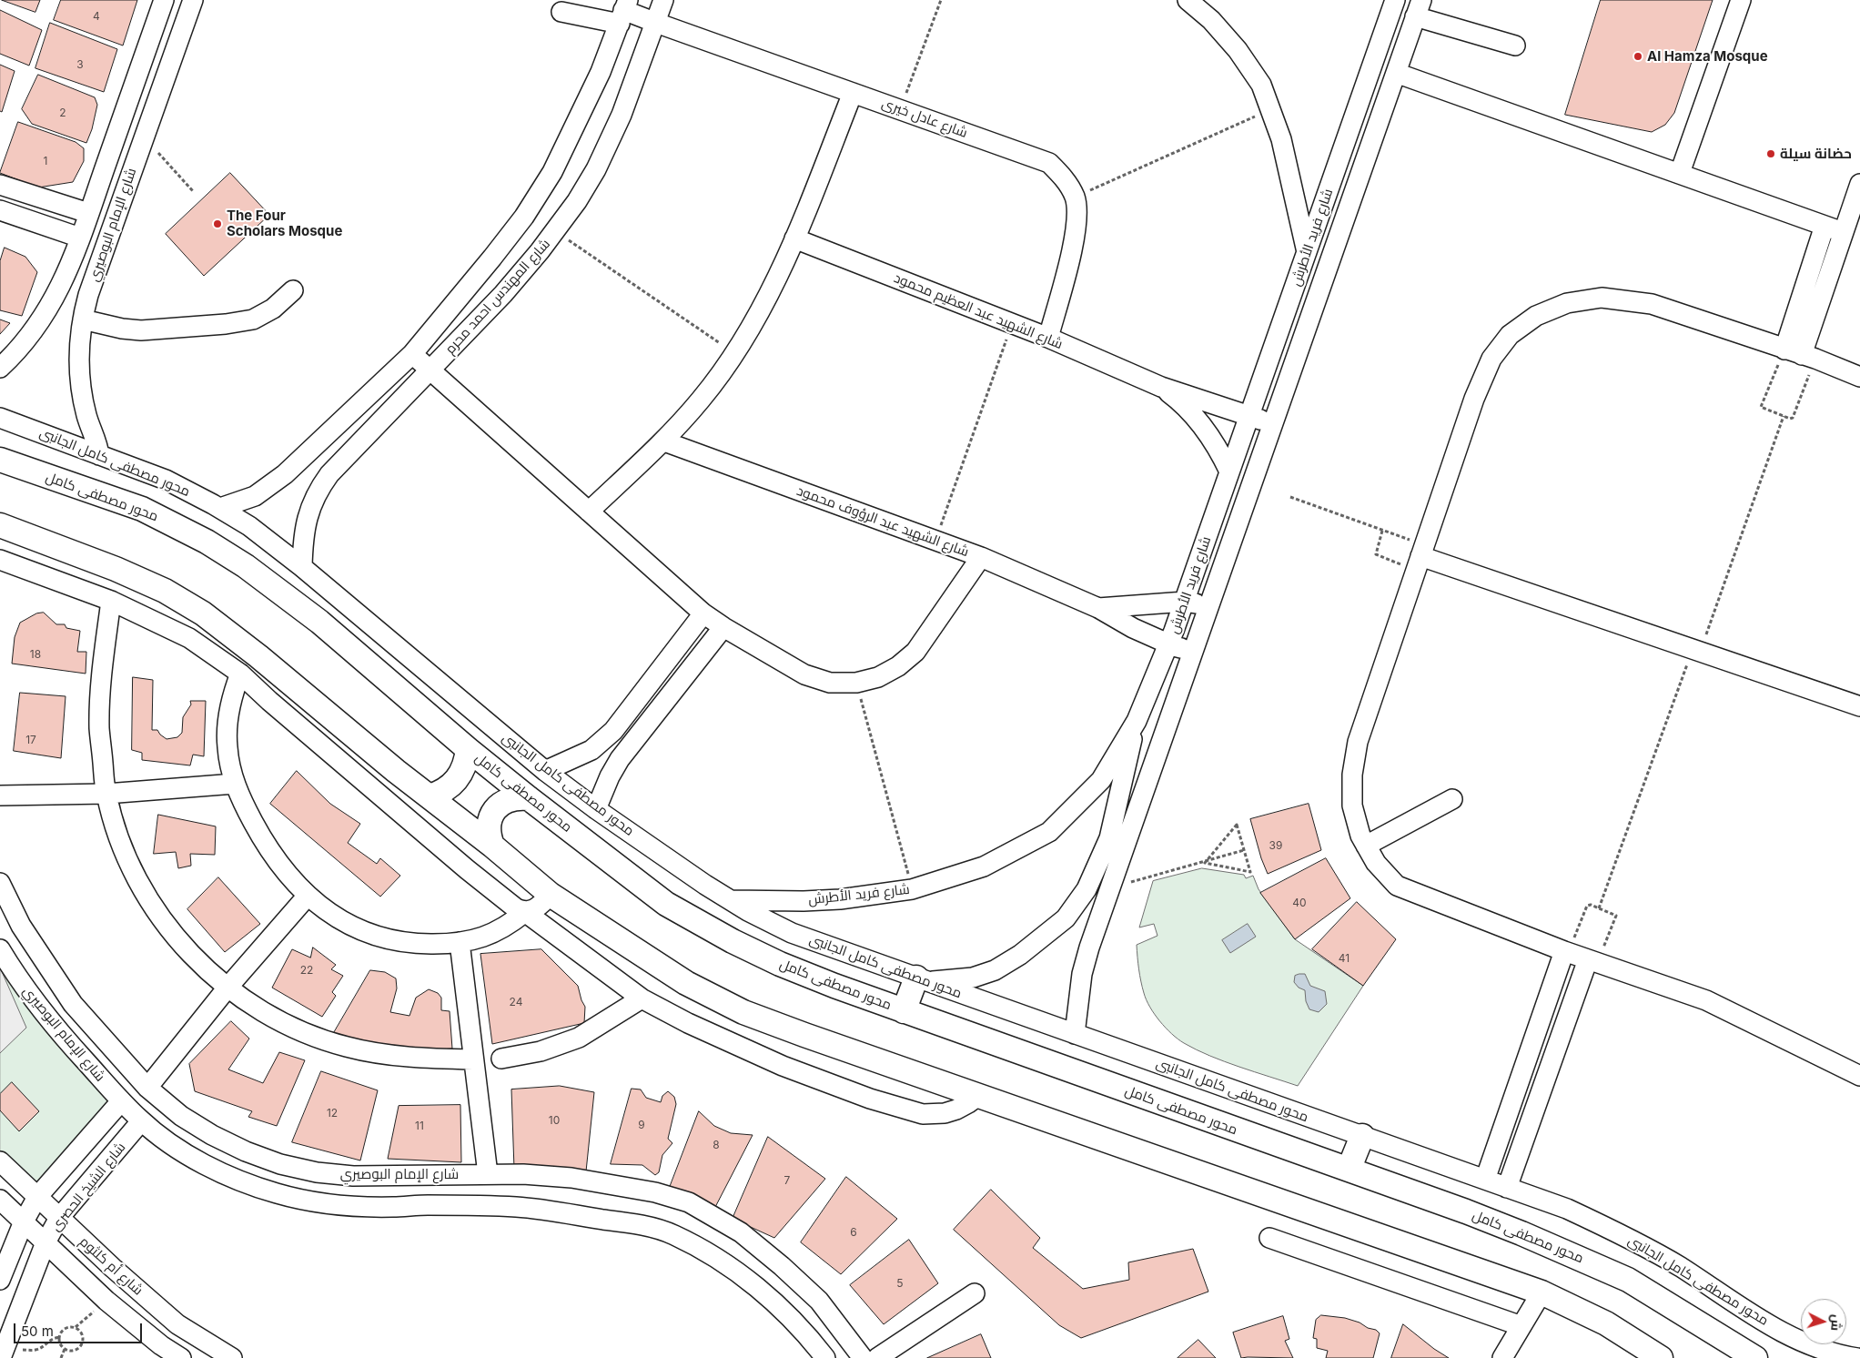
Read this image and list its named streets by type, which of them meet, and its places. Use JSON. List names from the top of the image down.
{
  "streets": {
    "main road": ["محور مصطفى كامل"],
    "street": [
      "شارع عادل خيرى",
      "شارع الإمام البوصيري",
      "شارع فريد الأطرش",
      "شارع المهندس احمد محرم",
      "شارع الشهيد عبد العظيم محمود",
      "محور مصطفى كامل الجانبى",
      "شارع الشهيد عبد الرؤوف محمود",
      "شارع الشيخ الحصرى",
      "شارع أم كلثوم"
    ]
  },
  "crossings": [
    ["شارع عادل خيرى", "شارع المهندس احمد محرم"],
    ["شارع عادل خيرى", "شارع الشهيد عبد العظيم محمود"],
    ["شارع الإمام البوصيري", "محور مصطفى كامل الجانبى"],
    ["شارع الإمام البوصيري", "شارع الشيخ الحصرى"],
    ["شارع فريد الأطرش", "شارع الشهيد عبد العظيم محمود"],
    ["شارع فريد الأطرش", "محور مصطفى كامل الجانبى"],
    ["شارع فريد الأطرش", "شارع الشهيد عبد الرؤوف محمود"],
    ["شارع المهندس احمد محرم", "محور مصطفى كامل الجانبى"],
    ["شارع الشيخ الحصرى", "شارع أم كلثوم"]
  ],
  "places": ["Al Hamza Mosque", "حضانة سيلة", "The Four Scholars Mosque"],
  "house_numbers": [
    "4",
    "3",
    "2",
    "1",
    "18",
    "17",
    "39",
    "40",
    "41",
    "22",
    "24",
    "12",
    "10",
    "9",
    "11",
    "8",
    "7",
    "6",
    "5"
  ],
  "scale_bar": "50 m",
  "north": "right"
}
